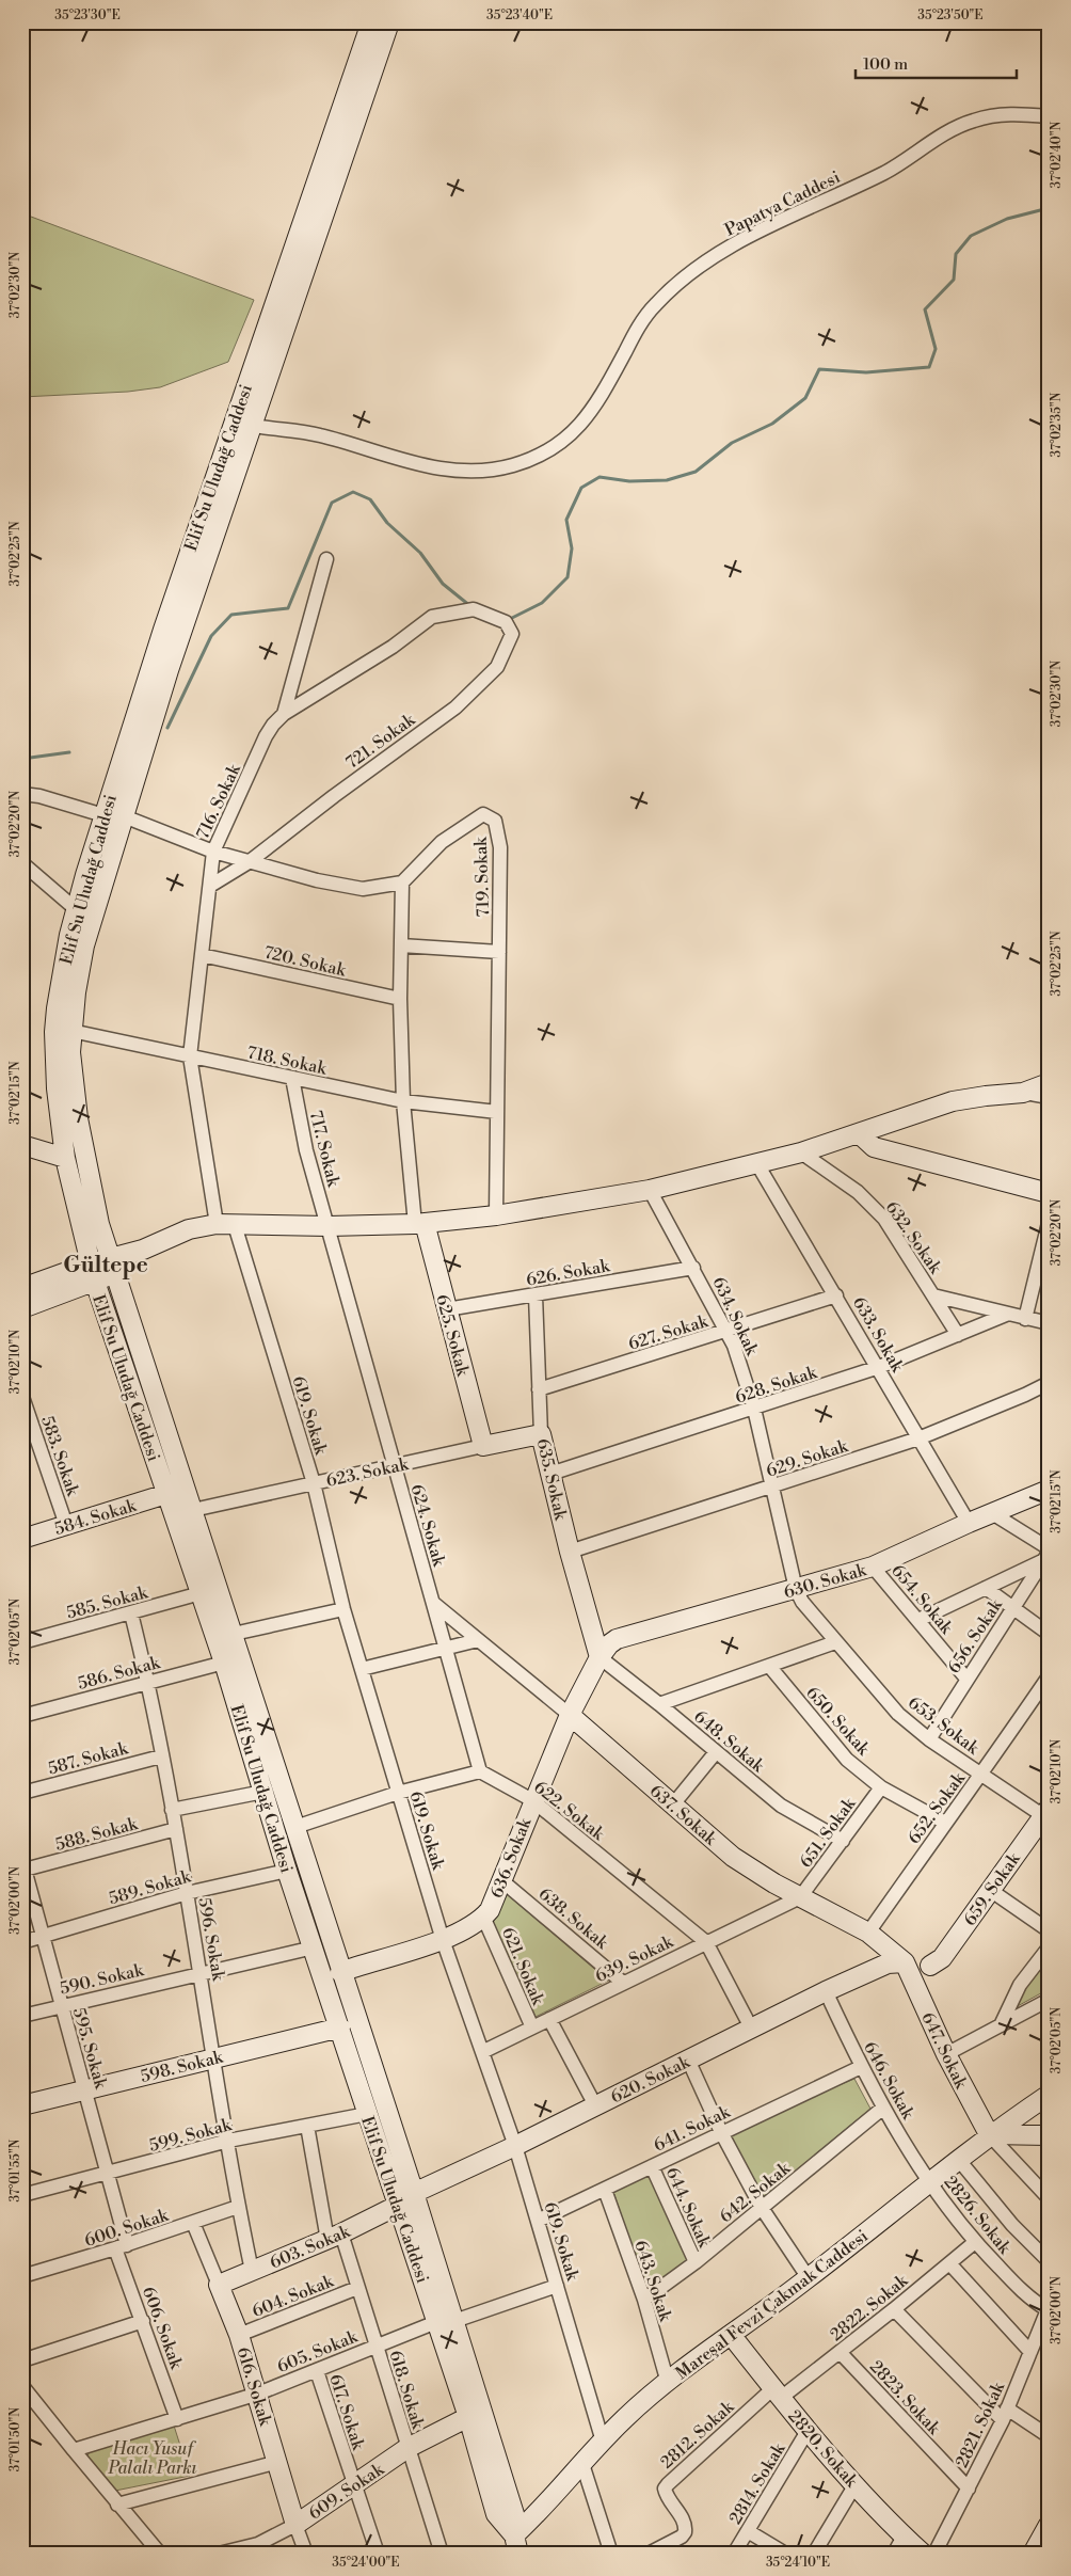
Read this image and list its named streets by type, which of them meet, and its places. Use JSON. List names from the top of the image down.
{
  "streets": {
    "main road": [
      "Elif Su Uludağ Caddesi",
      "625. Sokak",
      "623. Sokak",
      "635. Sokak",
      "584. Sokak",
      "630. Sokak",
      "637. Sokak",
      "636. Sokak",
      "659. Sokak",
      "647. Sokak",
      "598. Sokak",
      "620. Sokak",
      "603. Sokak",
      "Mareşal Fevzi Çakmak Caddesi",
      "616. Sokak",
      "2820. Sokak",
      "609. Sokak"
    ],
    "street": [
      "Papatya Caddesi",
      "721. Sokak",
      "716. Sokak",
      "719. Sokak",
      "720. Sokak",
      "718. Sokak",
      "717. Sokak",
      "632. Sokak",
      "626. Sokak",
      "634. Sokak",
      "627. Sokak",
      "633. Sokak",
      "628. Sokak",
      "619. Sokak",
      "583. Sokak",
      "629. Sokak",
      "624. Sokak",
      "654. Sokak",
      "585. Sokak",
      "656. Sokak",
      "586. Sokak",
      "650. Sokak",
      "653. Sokak",
      "648. Sokak",
      "587. Sokak",
      "652. Sokak",
      "622. Sokak",
      "651. Sokak",
      "588. Sokak",
      "589. Sokak",
      "638. Sokak",
      "596. Sokak",
      "639. Sokak",
      "621. Sokak",
      "590. Sokak",
      "595. Sokak",
      "646. Sokak",
      "641. Sokak",
      "599. Sokak",
      "642. Sokak",
      "644. Sokak",
      "2826. Sokak",
      "600. Sokak",
      "643. Sokak",
      "604. Sokak",
      "2822. Sokak",
      "606. Sokak",
      "605. Sokak",
      "618. Sokak",
      "2823. Sokak",
      "617. Sokak",
      "2821. Sokak",
      "2812. Sokak",
      "2814. Sokak"
    ]
  },
  "crossings": [
    ["Papatya Caddesi", "Elif Su Uludağ Caddesi"],
    ["Elif Su Uludağ Caddesi", "718. Sokak"],
    ["Elif Su Uludağ Caddesi", "623. Sokak"],
    ["Elif Su Uludağ Caddesi", "584. Sokak"],
    ["Elif Su Uludağ Caddesi", "585. Sokak"],
    ["Elif Su Uludağ Caddesi", "586. Sokak"],
    ["Elif Su Uludağ Caddesi", "636. Sokak"],
    ["Elif Su Uludağ Caddesi", "589. Sokak"],
    ["Elif Su Uludağ Caddesi", "590. Sokak"],
    ["Elif Su Uludağ Caddesi", "598. Sokak"],
    ["Elif Su Uludağ Caddesi", "620. Sokak"],
    ["Elif Su Uludağ Caddesi", "599. Sokak"],
    ["Elif Su Uludağ Caddesi", "603. Sokak"],
    ["Elif Su Uludağ Caddesi", "Mareşal Fevzi Çakmak Caddesi"],
    ["Elif Su Uludağ Caddesi", "605. Sokak"],
    ["Elif Su Uludağ Caddesi", "609. Sokak"],
    ["721. Sokak", "716. Sokak"],
    ["716. Sokak", "720. Sokak"],
    ["716. Sokak", "718. Sokak"],
    ["719. Sokak", "718. Sokak"],
    ["718. Sokak", "717. Sokak"],
    ["717. Sokak", "624. Sokak"],
    ["632. Sokak", "628. Sokak"],
    ["626. Sokak", "634. Sokak"],
    ["626. Sokak", "625. Sokak"],
    ["626. Sokak", "635. Sokak"],
    ["634. Sokak", "627. Sokak"],
    ["634. Sokak", "628. Sokak"],
    ["634. Sokak", "629. Sokak"],
    ["634. Sokak", "630. Sokak"],
    ["634. Sokak", "653. Sokak"],
    ["627. Sokak", "633. Sokak"],
    ["627. Sokak", "635. Sokak"],
    ["633. Sokak", "628. Sokak"],
    ["633. Sokak", "629. Sokak"],
    ["633. Sokak", "630. Sokak"],
    ["625. Sokak", "623. Sokak"],
    ["628. Sokak", "635. Sokak"],
    ["619. Sokak", "623. Sokak"],
    ["619. Sokak", "636. Sokak"],
    ["619. Sokak", "639. Sokak"],
    ["619. Sokak", "620. Sokak"],
    ["619. Sokak", "641. Sokak"],
    ["619. Sokak", "Mareşal Fevzi Çakmak Caddesi"],
    ["619. Sokak", "605. Sokak"],
    ["583. Sokak", "584. Sokak"],
    ["629. Sokak", "635. Sokak"],
    ["623. Sokak", "635. Sokak"],
    ["623. Sokak", "624. Sokak"],
    ["635. Sokak", "630. Sokak"],
    ["635. Sokak", "648. Sokak"],
    ["635. Sokak", "636. Sokak"],
    ["624. Sokak", "622. Sokak"],
    ["624. Sokak", "637. Sokak"],
    ["630. Sokak", "654. Sokak"],
    ["630. Sokak", "653. Sokak"],
    ["630. Sokak", "648. Sokak"],
    ["630. Sokak", "636. Sokak"],
    ["654. Sokak", "656. Sokak"],
    ["585. Sokak", "596. Sokak"],
    ["656. Sokak", "653. Sokak"],
    ["586. Sokak", "596. Sokak"],
    ["650. Sokak", "652. Sokak"],
    ["650. Sokak", "651. Sokak"],
    ["653. Sokak", "652. Sokak"],
    ["653. Sokak", "659. Sokak"],
    ["648. Sokak", "651. Sokak"],
    ["648. Sokak", "636. Sokak"],
    ["587. Sokak", "596. Sokak"],
    ["652. Sokak", "637. Sokak"],
    ["622. Sokak", "636. Sokak"],
    ["622. Sokak", "639. Sokak"],
    ["622. Sokak", "620. Sokak"],
    ["637. Sokak", "651. Sokak"],
    ["637. Sokak", "636. Sokak"],
    ["637. Sokak", "639. Sokak"],
    ["637. Sokak", "647. Sokak"],
    ["637. Sokak", "620. Sokak"],
    ["651. Sokak", "639. Sokak"],
    ["588. Sokak", "596. Sokak"],
    ["588. Sokak", "595. Sokak"],
    ["636. Sokak", "638. Sokak"],
    ["636. Sokak", "621. Sokak"],
    ["589. Sokak", "596. Sokak"],
    ["589. Sokak", "595. Sokak"],
    ["638. Sokak", "639. Sokak"],
    ["596. Sokak", "590. Sokak"],
    ["596. Sokak", "598. Sokak"],
    ["596. Sokak", "599. Sokak"],
    ["596. Sokak", "600. Sokak"],
    ["596. Sokak", "603. Sokak"],
    ["639. Sokak", "621. Sokak"],
    ["590. Sokak", "595. Sokak"],
    ["595. Sokak", "598. Sokak"],
    ["595. Sokak", "599. Sokak"],
    ["595. Sokak", "600. Sokak"],
    ["595. Sokak", "606. Sokak"],
    ["647. Sokak", "620. Sokak"],
    ["647. Sokak", "Mareşal Fevzi Çakmak Caddesi"],
    ["620. Sokak", "646. Sokak"],
    ["620. Sokak", "603. Sokak"],
    ["646. Sokak", "641. Sokak"],
    ["646. Sokak", "642. Sokak"],
    ["646. Sokak", "2826. Sokak"],
    ["646. Sokak", "Mareşal Fevzi Çakmak Caddesi"],
    ["641. Sokak", "644. Sokak"],
    ["641. Sokak", "643. Sokak"],
    ["599. Sokak", "618. Sokak"],
    ["642. Sokak", "644. Sokak"],
    ["642. Sokak", "643. Sokak"],
    ["2826. Sokak", "Mareşal Fevzi Çakmak Caddesi"],
    ["2826. Sokak", "2822. Sokak"],
    ["2826. Sokak", "2821. Sokak"],
    ["600. Sokak", "606. Sokak"],
    ["600. Sokak", "616. Sokak"],
    ["603. Sokak", "616. Sokak"],
    ["603. Sokak", "618. Sokak"],
    ["643. Sokak", "Mareşal Fevzi Çakmak Caddesi"],
    ["604. Sokak", "616. Sokak"],
    ["604. Sokak", "618. Sokak"],
    ["Mareşal Fevzi Çakmak Caddesi", "2820. Sokak"],
    ["2822. Sokak", "2823. Sokak"],
    ["2822. Sokak", "2812. Sokak"],
    ["2822. Sokak", "2820. Sokak"],
    ["606. Sokak", "605. Sokak"],
    ["605. Sokak", "616. Sokak"],
    ["605. Sokak", "618. Sokak"],
    ["605. Sokak", "617. Sokak"],
    ["616. Sokak", "609. Sokak"],
    ["618. Sokak", "609. Sokak"],
    ["2823. Sokak", "2821. Sokak"],
    ["617. Sokak", "609. Sokak"],
    ["2812. Sokak", "2820. Sokak"],
    ["2820. Sokak", "2814. Sokak"]
  ],
  "districts": ["Gültepe"],
  "parks": ["Hacı Yusuf Palalı Parkı"],
  "scale_bar": "100 m",
  "coordinates": [
    "35°23'30\"E",
    "35°23'40\"E",
    "35°23'50\"E",
    "37°02'40\"N",
    "37°02'30\"N",
    "37°02'35\"N",
    "37°02'25\"N",
    "37°02'20\"N",
    "37°02'15\"N",
    "37°02'10\"N",
    "37°02'05\"N",
    "37°02'00\"N",
    "37°01'55\"N",
    "37°01'50\"N",
    "35°24'00\"E",
    "35°24'10\"E"
  ]
}
